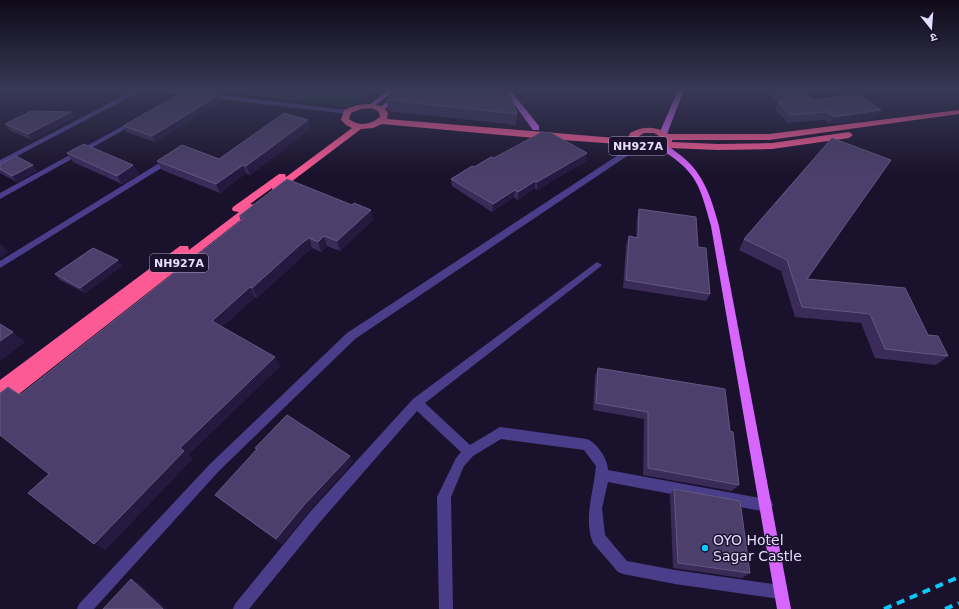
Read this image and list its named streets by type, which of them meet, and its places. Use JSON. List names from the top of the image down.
{
  "streets": {
    "highway": ["NH927A"]
  },
  "places": ["OYO Hotel Sagar Castle"],
  "north": "bottom"
}
